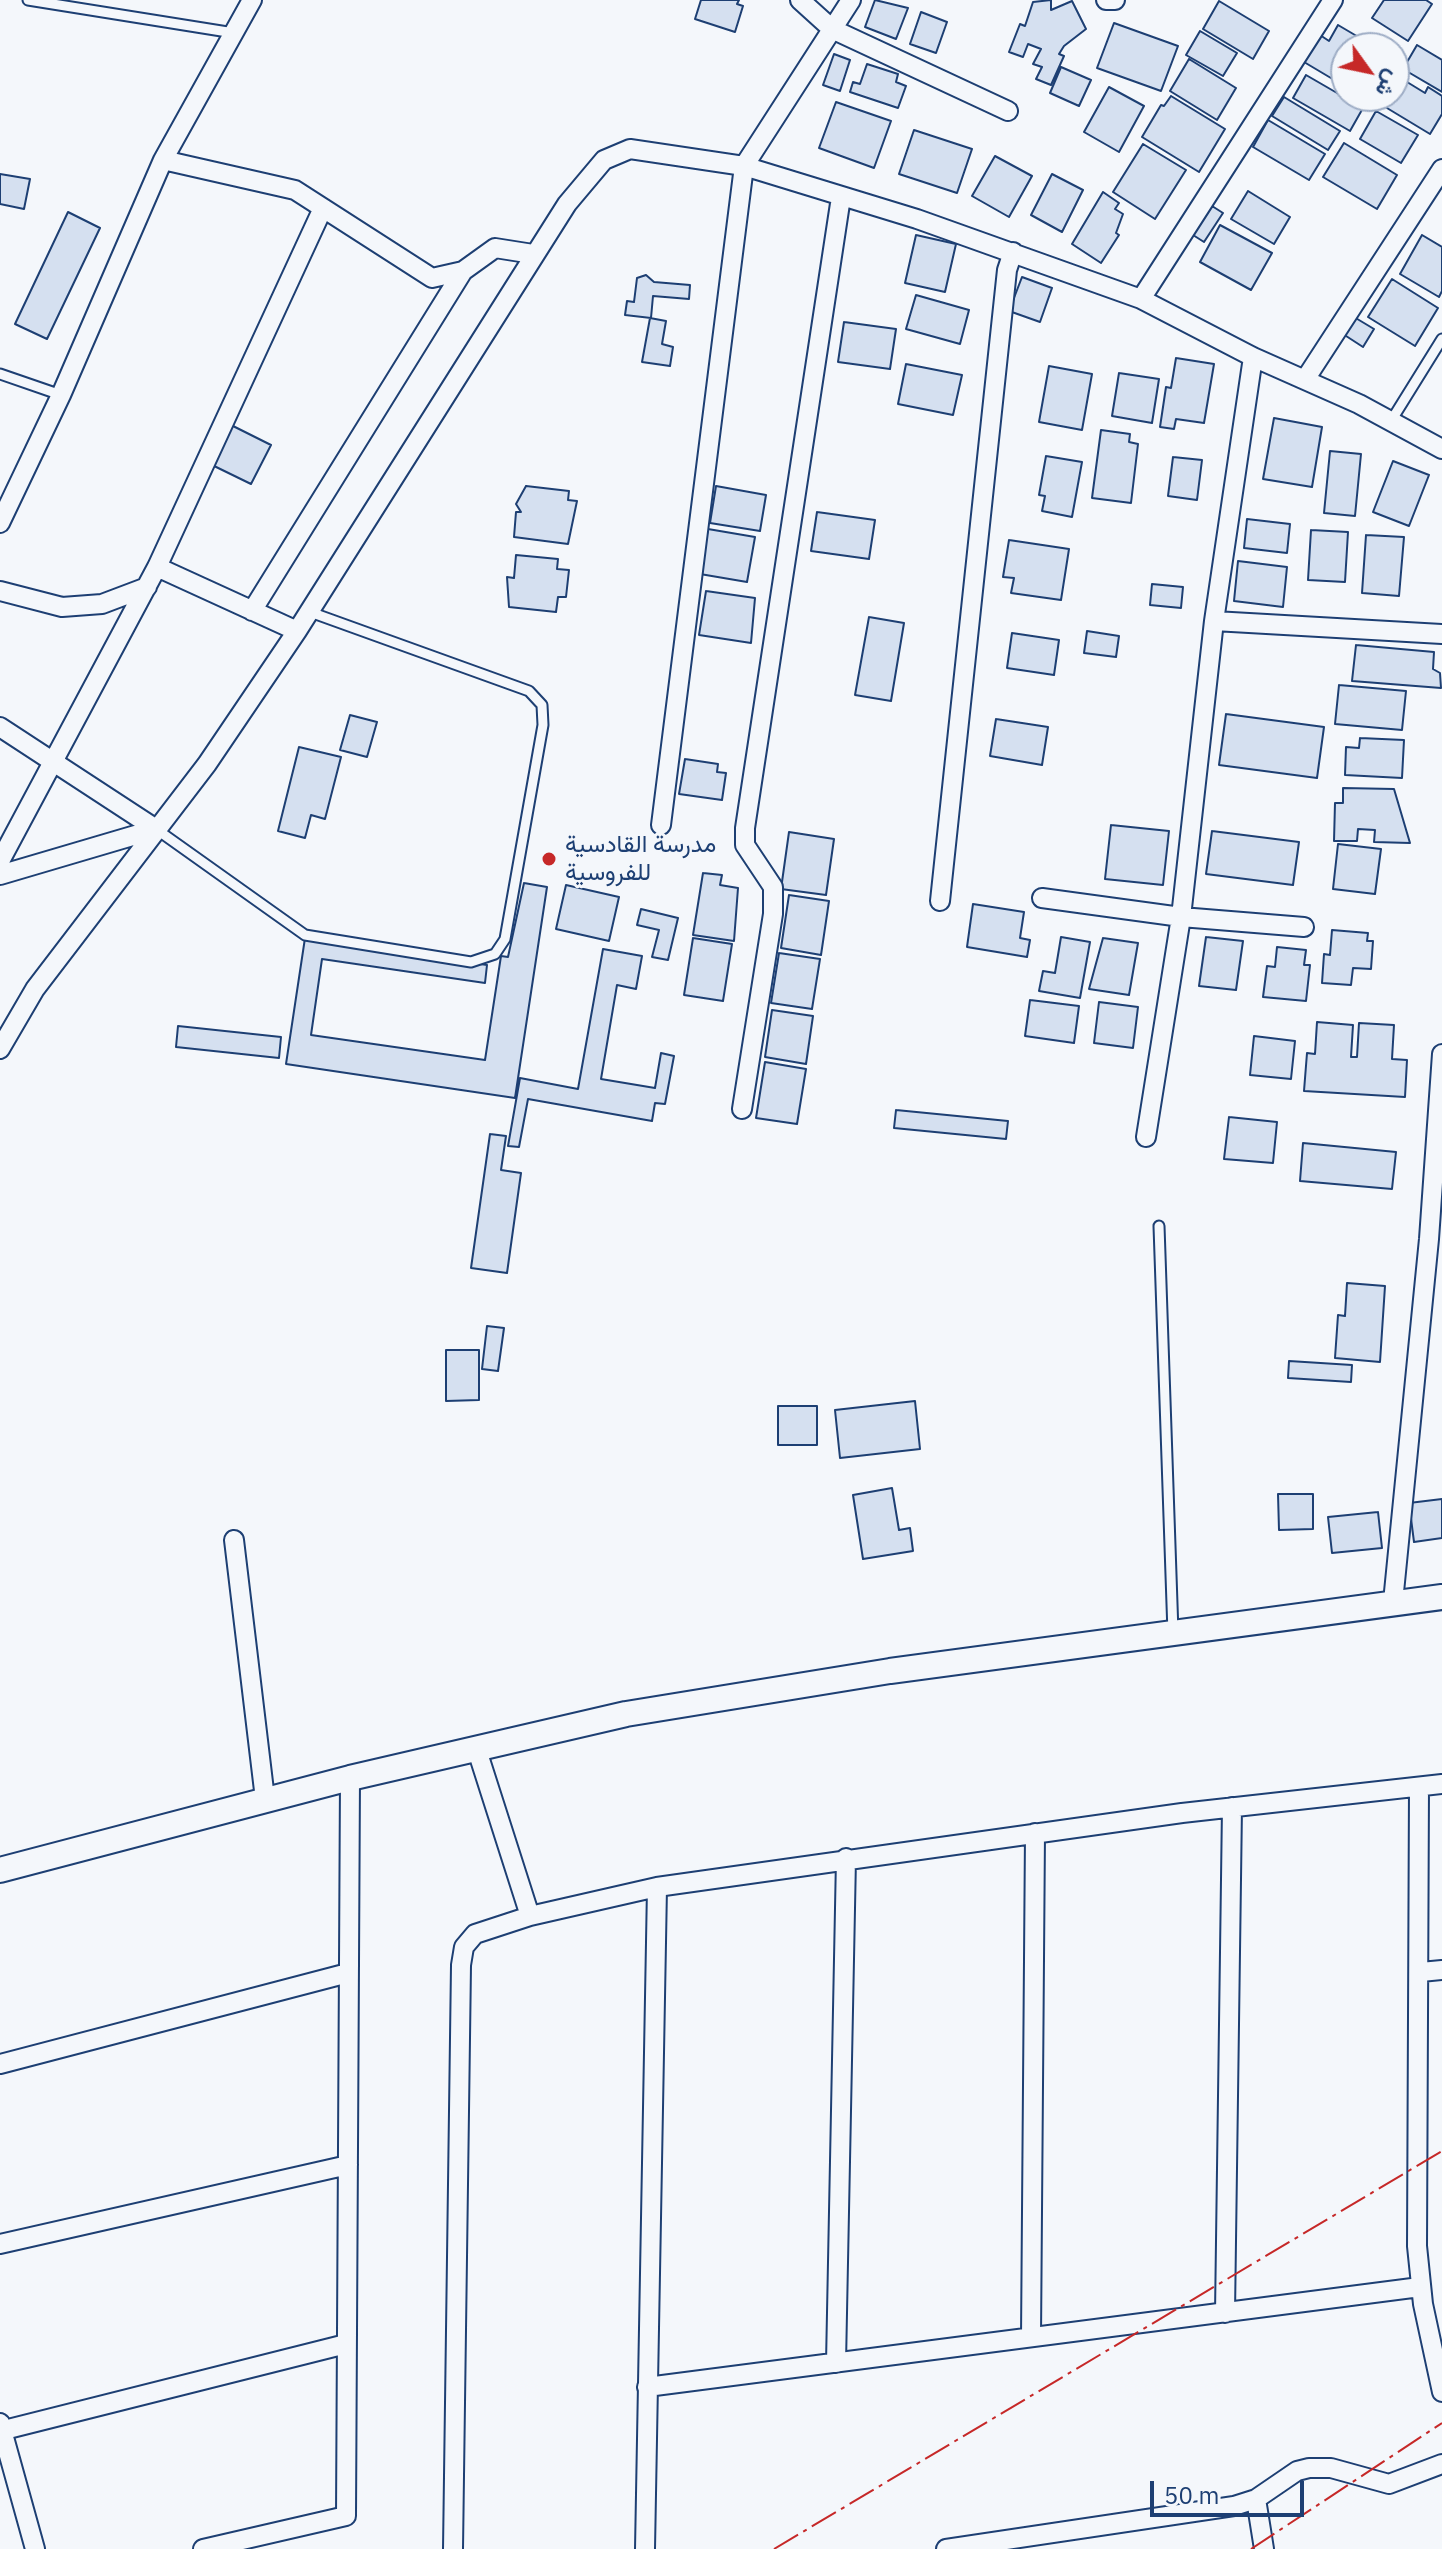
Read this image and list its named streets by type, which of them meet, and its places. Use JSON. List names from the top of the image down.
{
  "places": ["مدرسة القادسية للفروسية"],
  "scale_bar": "50 m",
  "north": "bottom right"
}
